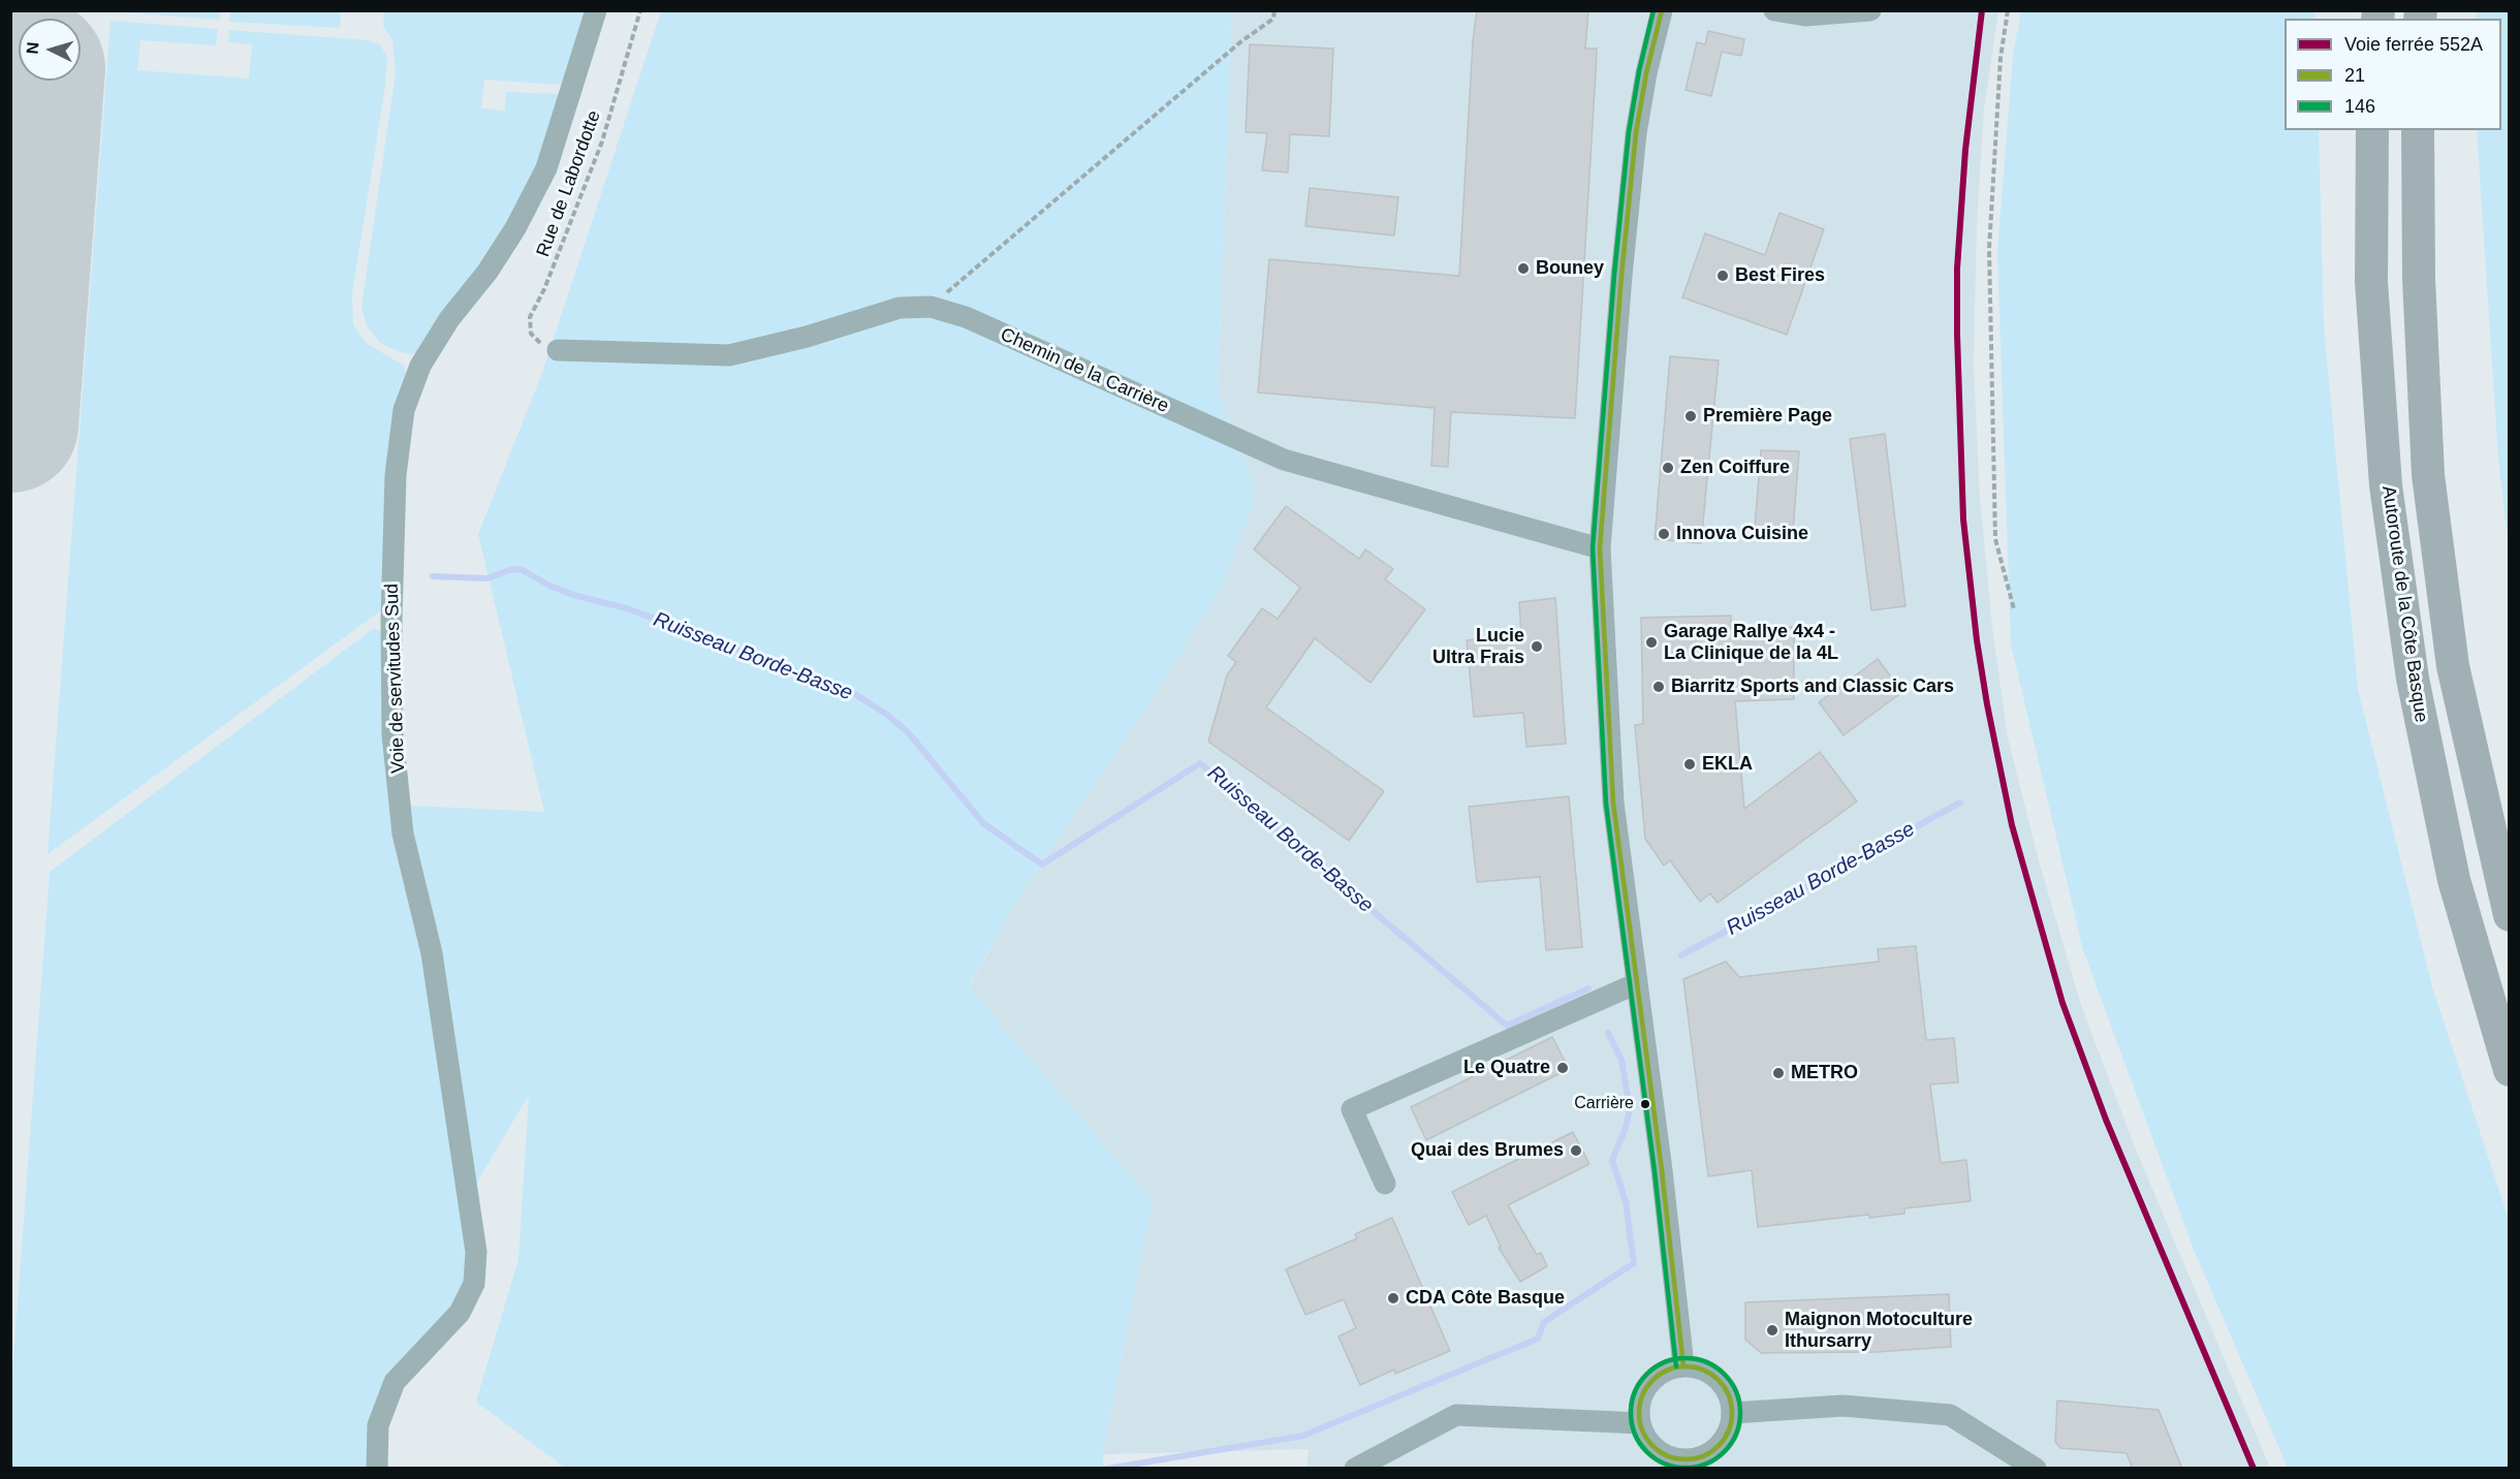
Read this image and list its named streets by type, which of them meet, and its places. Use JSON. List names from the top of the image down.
{
  "streets": {
    "highway": ["Autoroute de la Côte Basque"],
    "street": ["Chemin de la Carrière", "Voie de servitudes Sud"],
    "path": ["Rue de Labordotte"]
  },
  "crossings": [
    ["Rue de Labordotte", "Chemin de la Carrière"]
  ],
  "water": ["Ruisseau Borde-Basse"],
  "places": [
    "Bouney",
    "Best Fires",
    "Première Page",
    "Zen Coiffure",
    "Innova Cuisine",
    "Garage Rallye 4x4 - La Clinique de la 4L",
    "Lucie Ultra Frais",
    "Biarritz Sports and Classic Cars",
    "EKLA",
    "Le Quatre",
    "METRO",
    "Carrière",
    "Quai des Brumes",
    "CDA Côte Basque",
    "Maignon Motoculture Ithursarry"
  ],
  "lines": ["rail line 552A", "transit line 21", "transit line 146"],
  "legend": ["Voie ferrée 552A", "21", "146"],
  "north": "left"
}
